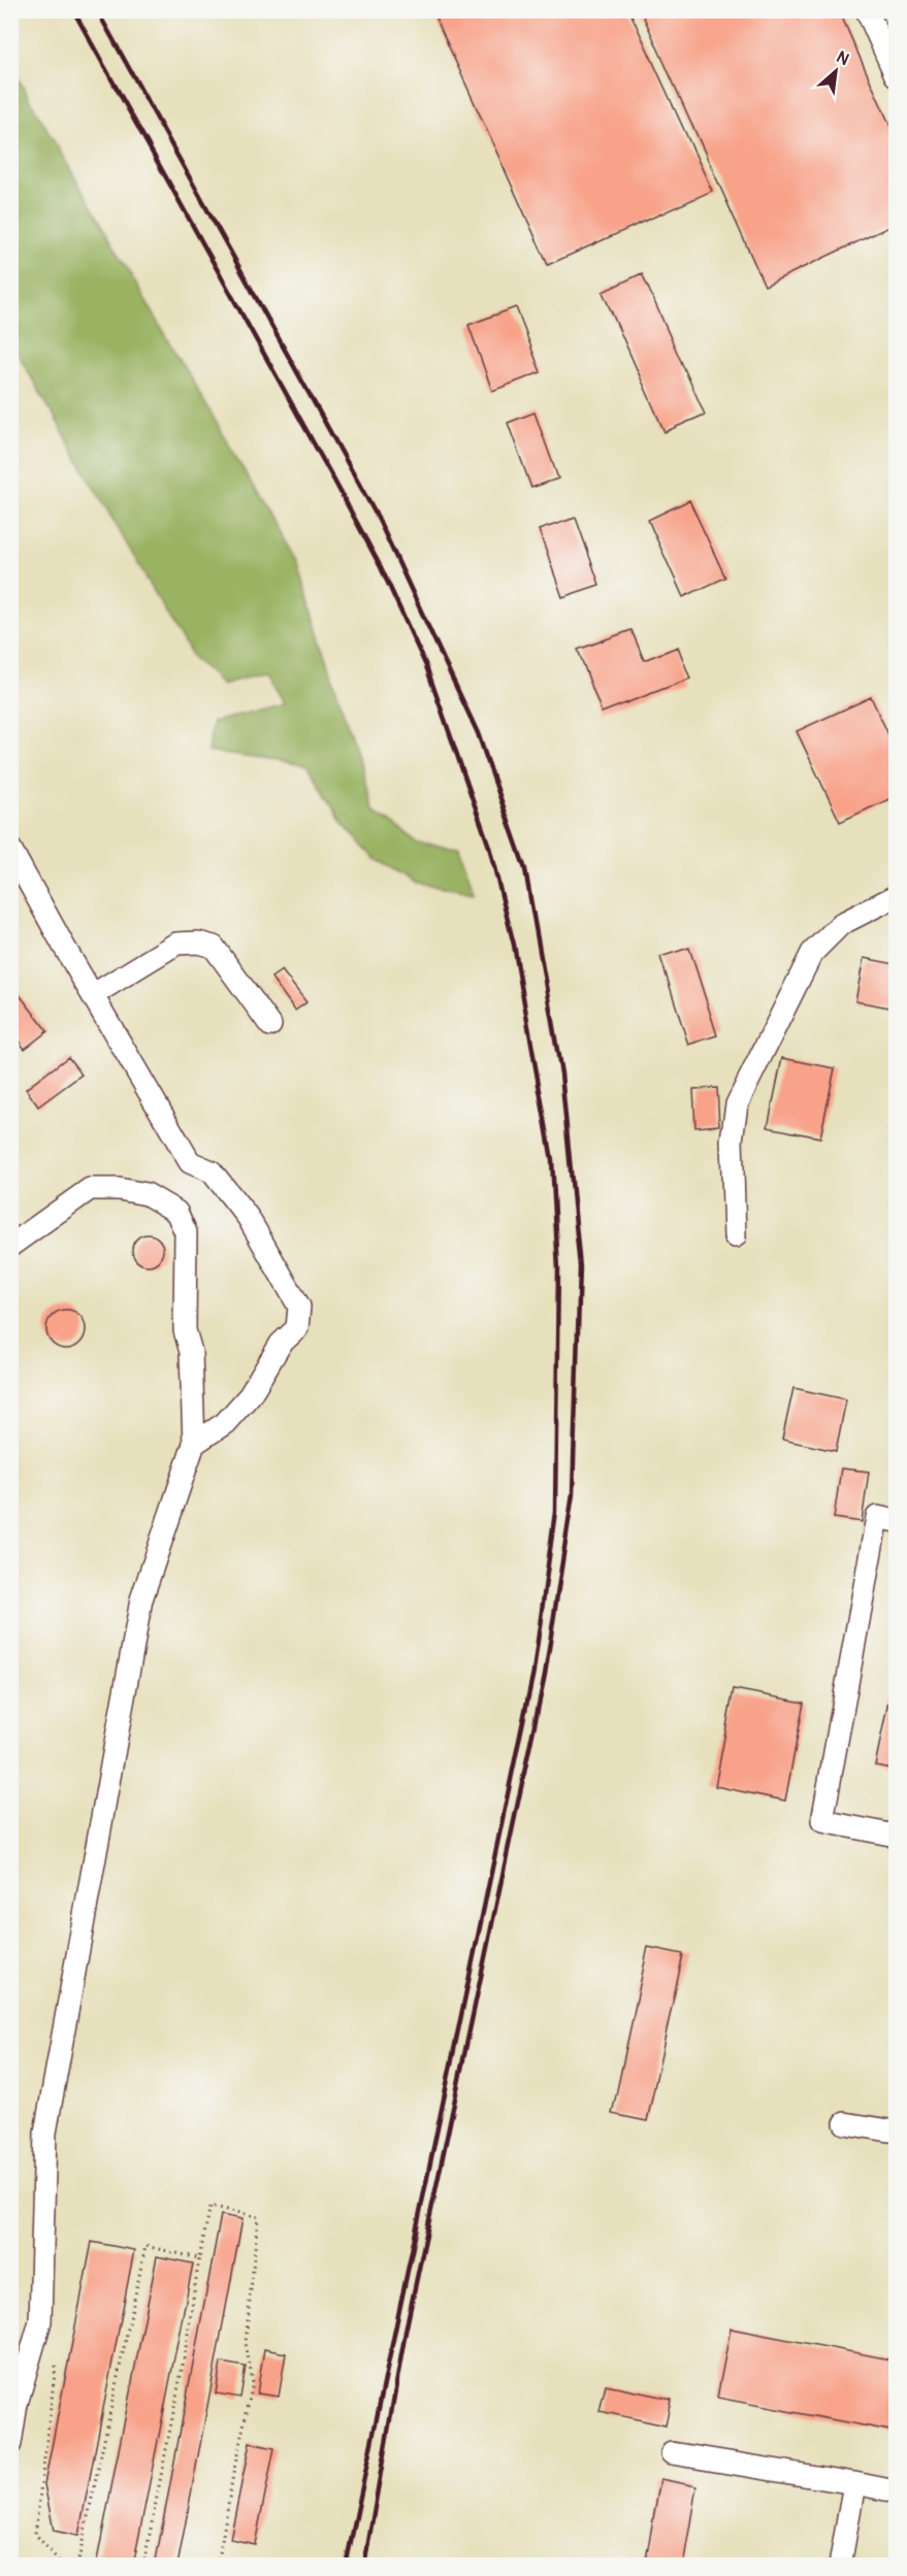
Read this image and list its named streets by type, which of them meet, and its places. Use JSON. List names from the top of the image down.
{
  "north": "top right"
}
